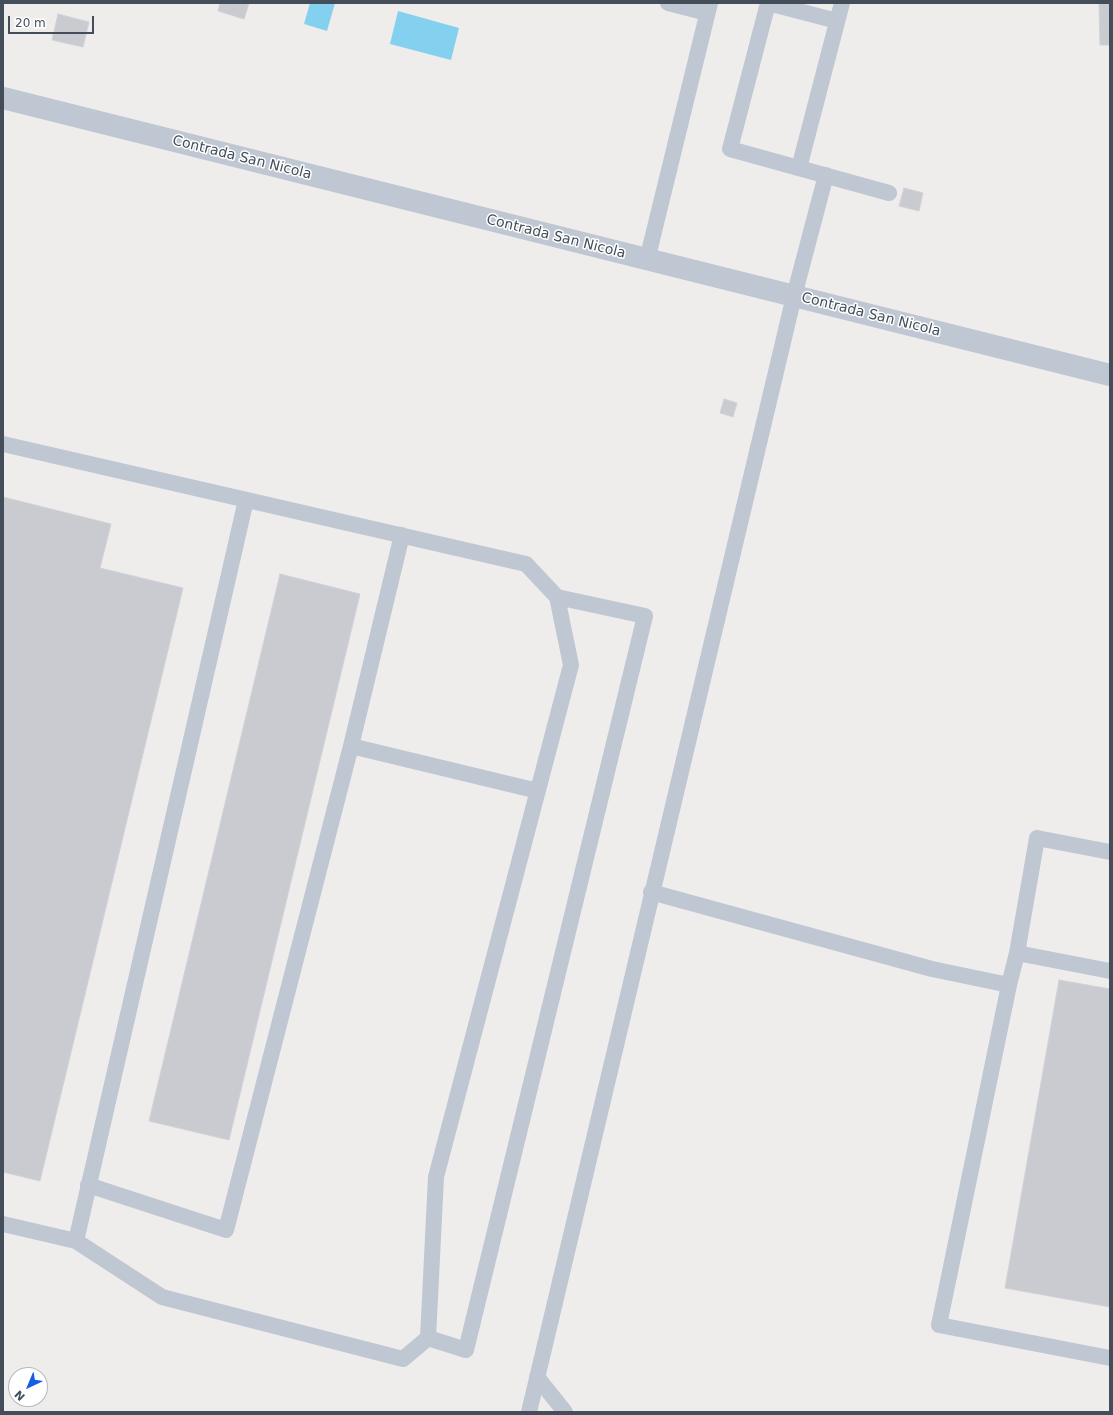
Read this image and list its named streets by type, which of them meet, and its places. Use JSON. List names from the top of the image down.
{
  "streets": {
    "street": ["Contrada San Nicola"]
  },
  "scale_bar": "20 m",
  "north": "bottom left"
}
